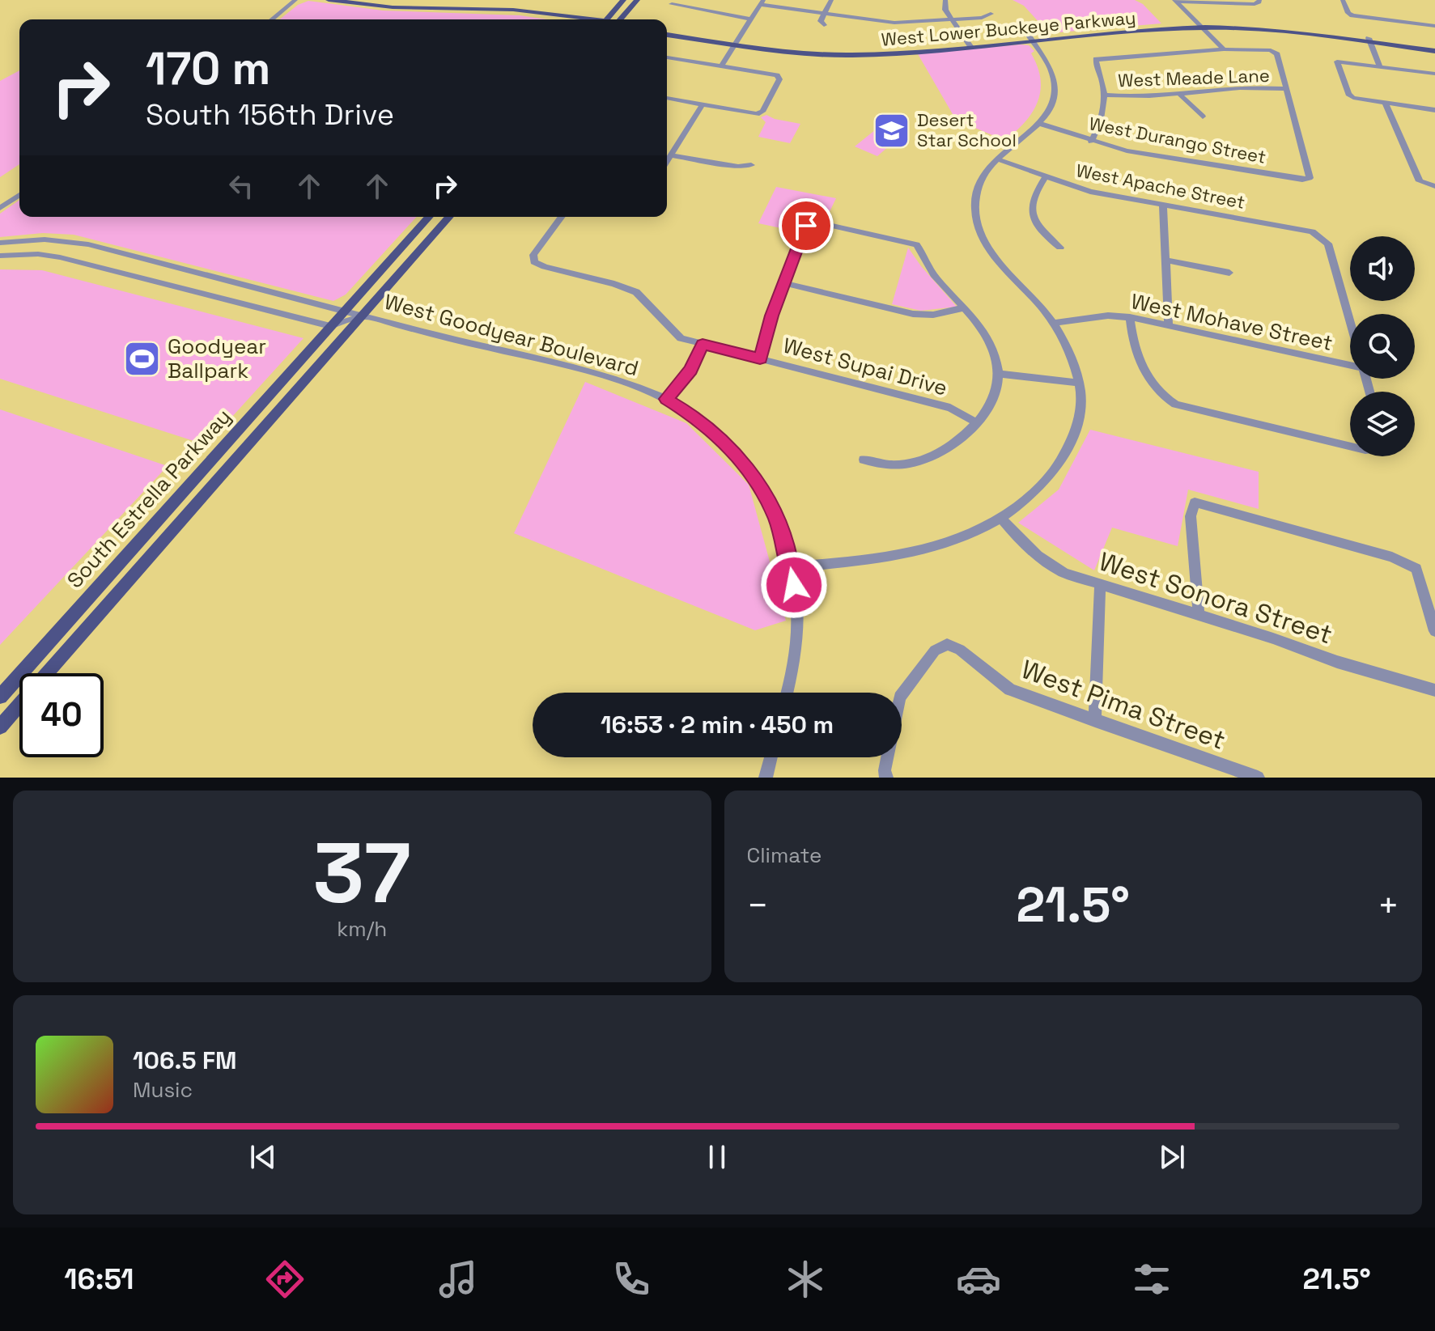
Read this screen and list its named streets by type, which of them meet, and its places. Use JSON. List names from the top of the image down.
{
  "streets": {
    "main road": ["West Lower Buckeye Parkway", "South Estrella Parkway"],
    "street": [
      "West Meade Lane",
      "West Durango Street",
      "West Apache Street",
      "West Mohave Street",
      "West Goodyear Boulevard",
      "West Supai Drive",
      "West Sonora Street",
      "West Pima Street"
    ]
  },
  "crossings": [
    ["West Meade Lane", "West Durango Street"],
    ["West Goodyear Boulevard", "South Estrella Parkway"]
  ],
  "places": {
    "school or university": ["Desert Star School"],
    "sports": ["Goodyear Ballpark"]
  },
  "page": {
    "turn": ["170 m", "South 156th Drive"],
    "limit": "40",
    "trip": "16:53 · 2 min · 450 m",
    "tile": [
      ["37", "km/h"],
      "Climate"
    ],
    "heat": ["−", "21.5°", "+"],
    "song": ["106.5 FM", "Music"],
    "tabs": ["16:51", "21.5°"]
  }
}
